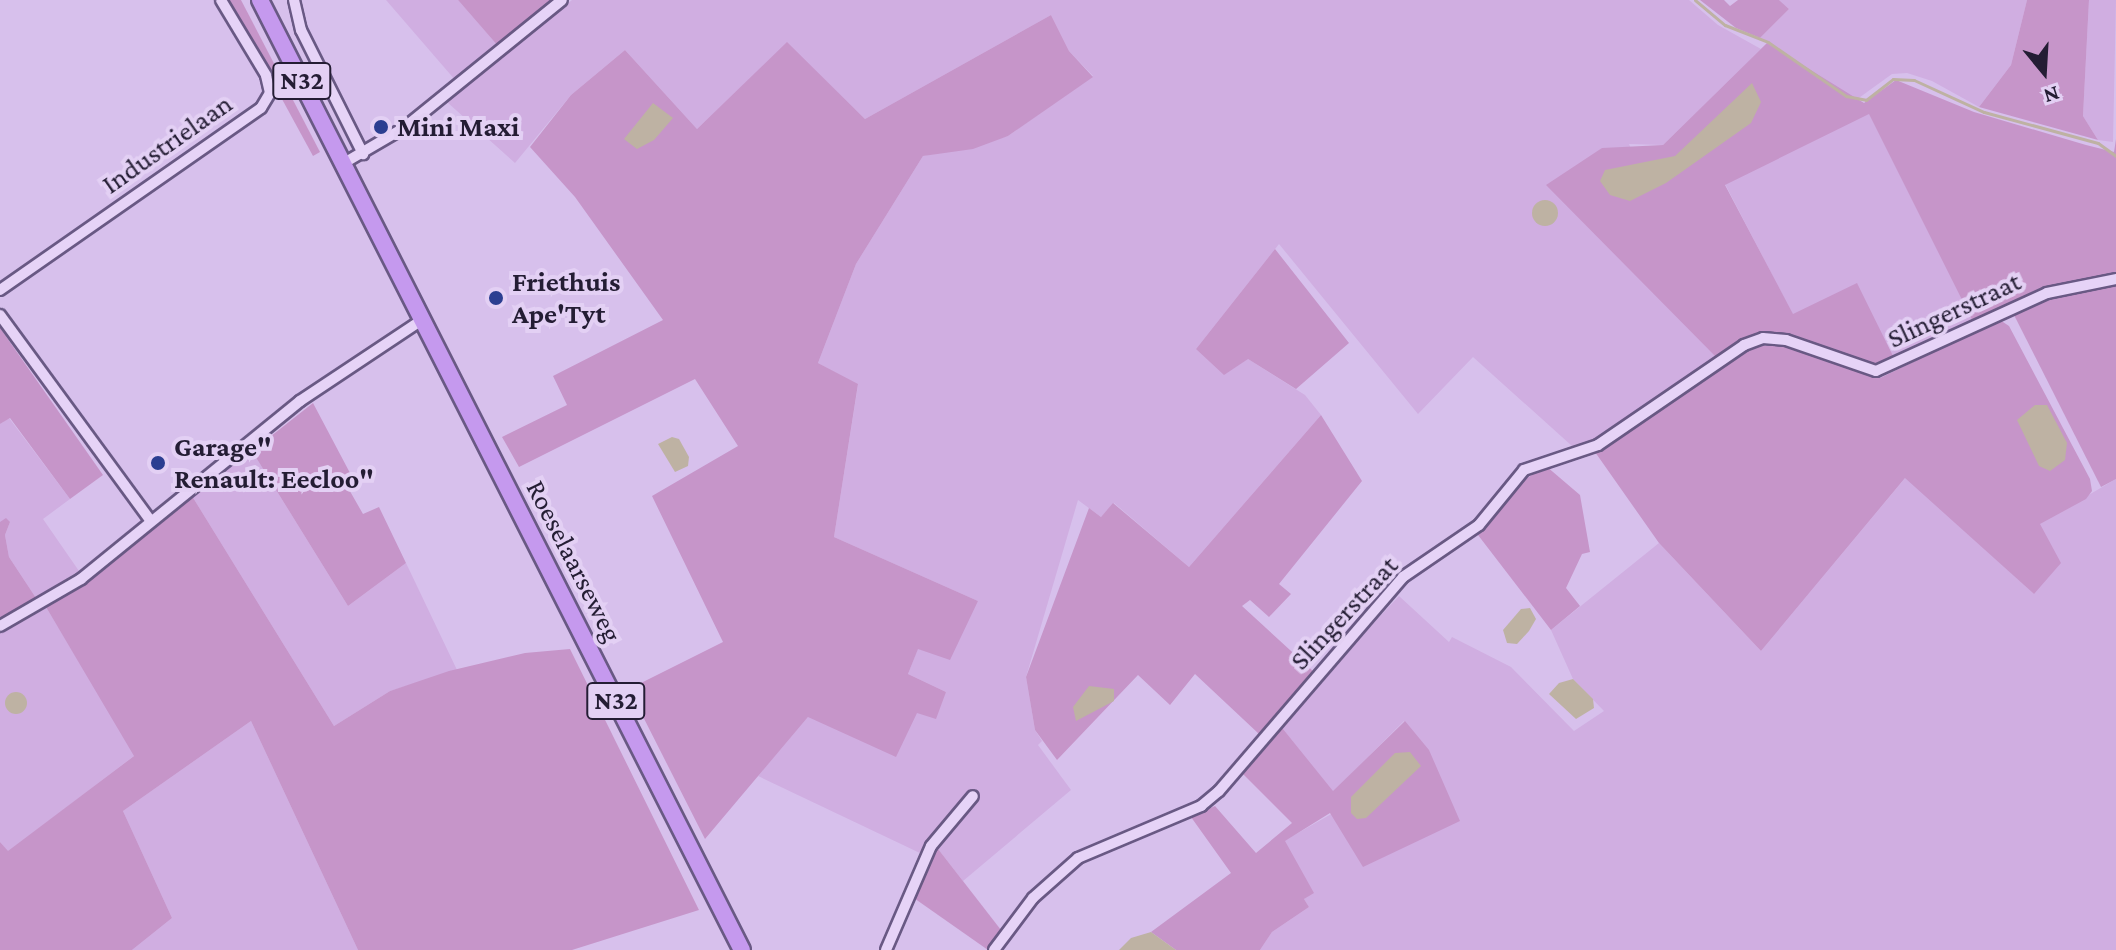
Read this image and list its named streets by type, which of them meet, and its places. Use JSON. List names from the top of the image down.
{
  "streets": {
    "main road": ["N32", "Roeselaarseweg"],
    "street": ["Industrielaan", "Slingerstraat"]
  },
  "crossings": [
    ["N32", "Roeselaarseweg"]
  ],
  "places": ["Mini Maxi", "Friethuis Ape'Tyt", "Garage\" Renault: Eecloo\""],
  "north": "bottom"
}
